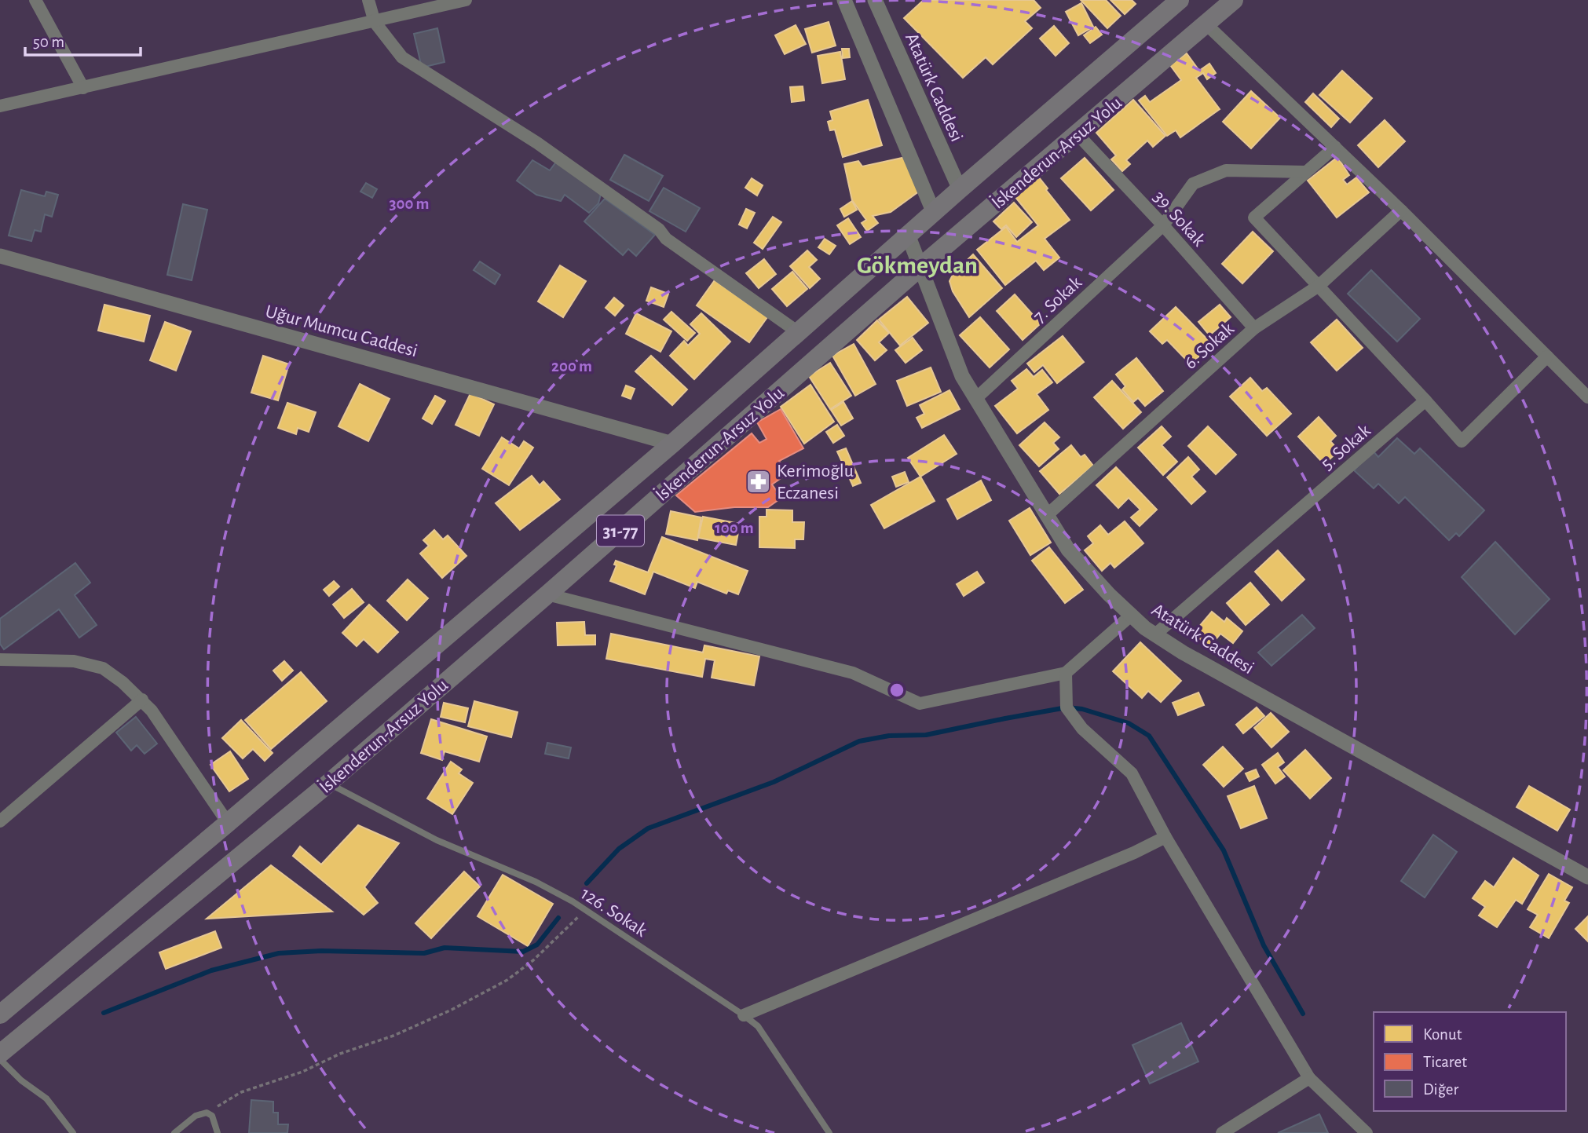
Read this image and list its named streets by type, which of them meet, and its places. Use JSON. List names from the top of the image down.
{
  "streets": {
    "main road": ["İskenderun-Arsuz Yolu", "31-77"],
    "street": [
      "Atatürk Caddesi",
      "39. Sokak",
      "7. Sokak",
      "Uğur Mumcu Caddesi",
      "6. Sokak",
      "5. Sokak"
    ],
    "lane": ["126. Sokak"]
  },
  "crossings": [
    ["Atatürk Caddesi", "İskenderun-Arsuz Yolu"],
    ["Atatürk Caddesi", "7. Sokak"],
    ["Atatürk Caddesi", "6. Sokak"],
    ["Atatürk Caddesi", "5. Sokak"],
    ["İskenderun-Arsuz Yolu", "39. Sokak"],
    ["İskenderun-Arsuz Yolu", "Uğur Mumcu Caddesi"],
    ["İskenderun-Arsuz Yolu", "126. Sokak"],
    ["39. Sokak", "7. Sokak"],
    ["39. Sokak", "6. Sokak"]
  ],
  "districts": ["Gökmeydan"],
  "places": {
    "pharmacy": ["Kerimoğlu Eczanesi"]
  },
  "legend": ["Konut", "Ticaret", "Diğer"],
  "scale_bar": "50 m",
  "rings": ["300 m", "200 m", "100 m"]
}
